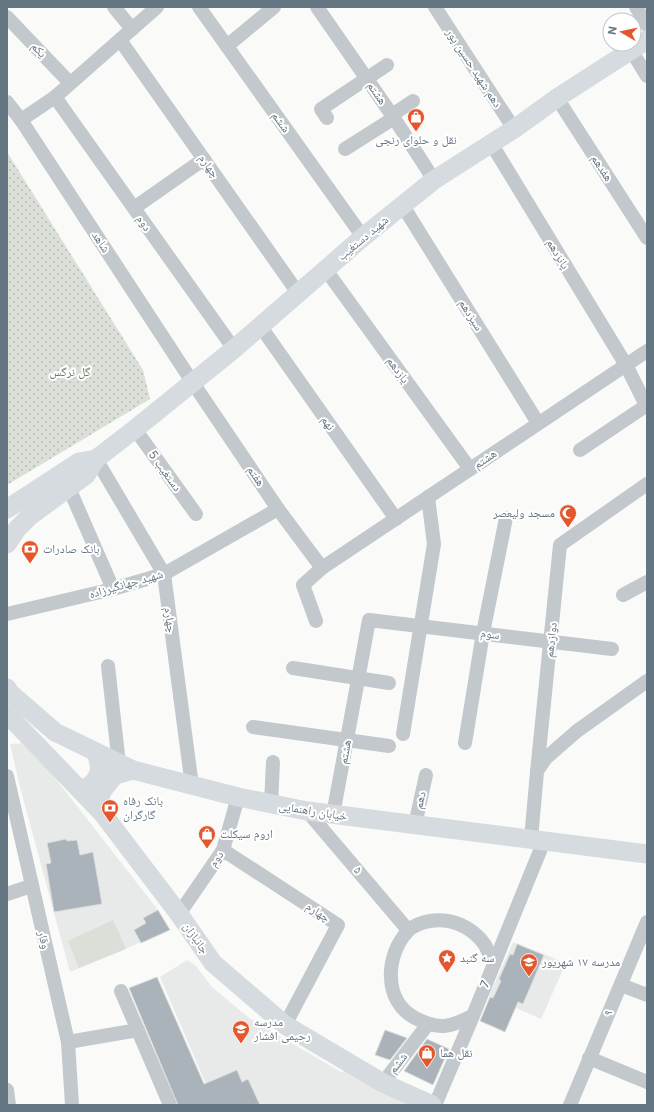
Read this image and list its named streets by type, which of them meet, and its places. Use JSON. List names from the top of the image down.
{
  "streets": {
    "main road": ["شهید دستغیب", "خیابان راهنمایی", "جانبازان"],
    "street": [
      "یکم",
      "دهم شهید حسین پور",
      "هشتم",
      "ششم",
      "چهارم",
      "هفدهم",
      "دوم",
      "شاهد",
      "پانزدهم",
      "سیزدهم",
      "یازدهم",
      "نهم",
      "دستغیب 5",
      "هفتم",
      "شهید جهانگیرزاده",
      "سوم",
      "دوازدهم",
      "دهم",
      "۵",
      "وقار",
      "7",
      "۹"
    ]
  },
  "crossings": [
    ["دهم شهید حسین پور", "شهید دستغیب"],
    ["هشتم", "شهید دستغیب"],
    ["هشتم", "پانزدهم"],
    ["هشتم", "سیزدهم"],
    ["هشتم", "یازدهم"],
    ["هشتم", "نهم"],
    ["هشتم", "هفتم"],
    ["هشتم", "سوم"],
    ["هشتم", "خیابان راهنمایی"],
    ["ششم", "شهید دستغیب"],
    ["ششم", "۵"],
    ["ششم", "جانبازان"],
    ["ششم", "7"],
    ["چهارم", "دوم"],
    ["چهارم", "شهید دستغیب"],
    ["چهارم", "شهید جهانگیرزاده"],
    ["چهارم", "خیابان راهنمایی"],
    ["چهارم", "جانبازان"],
    ["هفدهم", "شهید دستغیب"],
    ["دوم", "شهید دستغیب"],
    ["دوم", "خیابان راهنمایی"],
    ["دوم", "جانبازان"],
    ["شهید دستغیب", "شاهد"],
    ["شهید دستغیب", "پانزدهم"],
    ["شهید دستغیب", "سیزدهم"],
    ["شهید دستغیب", "یازدهم"],
    ["شهید دستغیب", "نهم"],
    ["شهید دستغیب", "دستغیب 5"],
    ["شهید دستغیب", "هفتم"],
    ["شاهد", "هفتم"],
    ["هفتم", "شهید جهانگیرزاده"],
    ["سوم", "دوازدهم"],
    ["دوازدهم", "خیابان راهنمایی"],
    ["دوازدهم", "7"],
    ["دهم", "خیابان راهنمایی"],
    ["خیابان راهنمایی", "۵"],
    ["خیابان راهنمایی", "7"],
    ["۵", "7"],
    ["جانبازان", "7"]
  ],
  "parks": ["گل نرگس"],
  "places": {
    "shop": ["نقل و حلوای رنجی", "اروم سیکلت", "نقل هما"],
    "mosque": ["مسجد ولیعصر"],
    "bank": ["بانک صادرات", "بانک رفاه گارگران"],
    "place": ["سه گنبد"],
    "school or university": ["مدرسه ۱۷ شهریور", "مدرسه رحیمی افشار"]
  },
  "north": "left"
}
